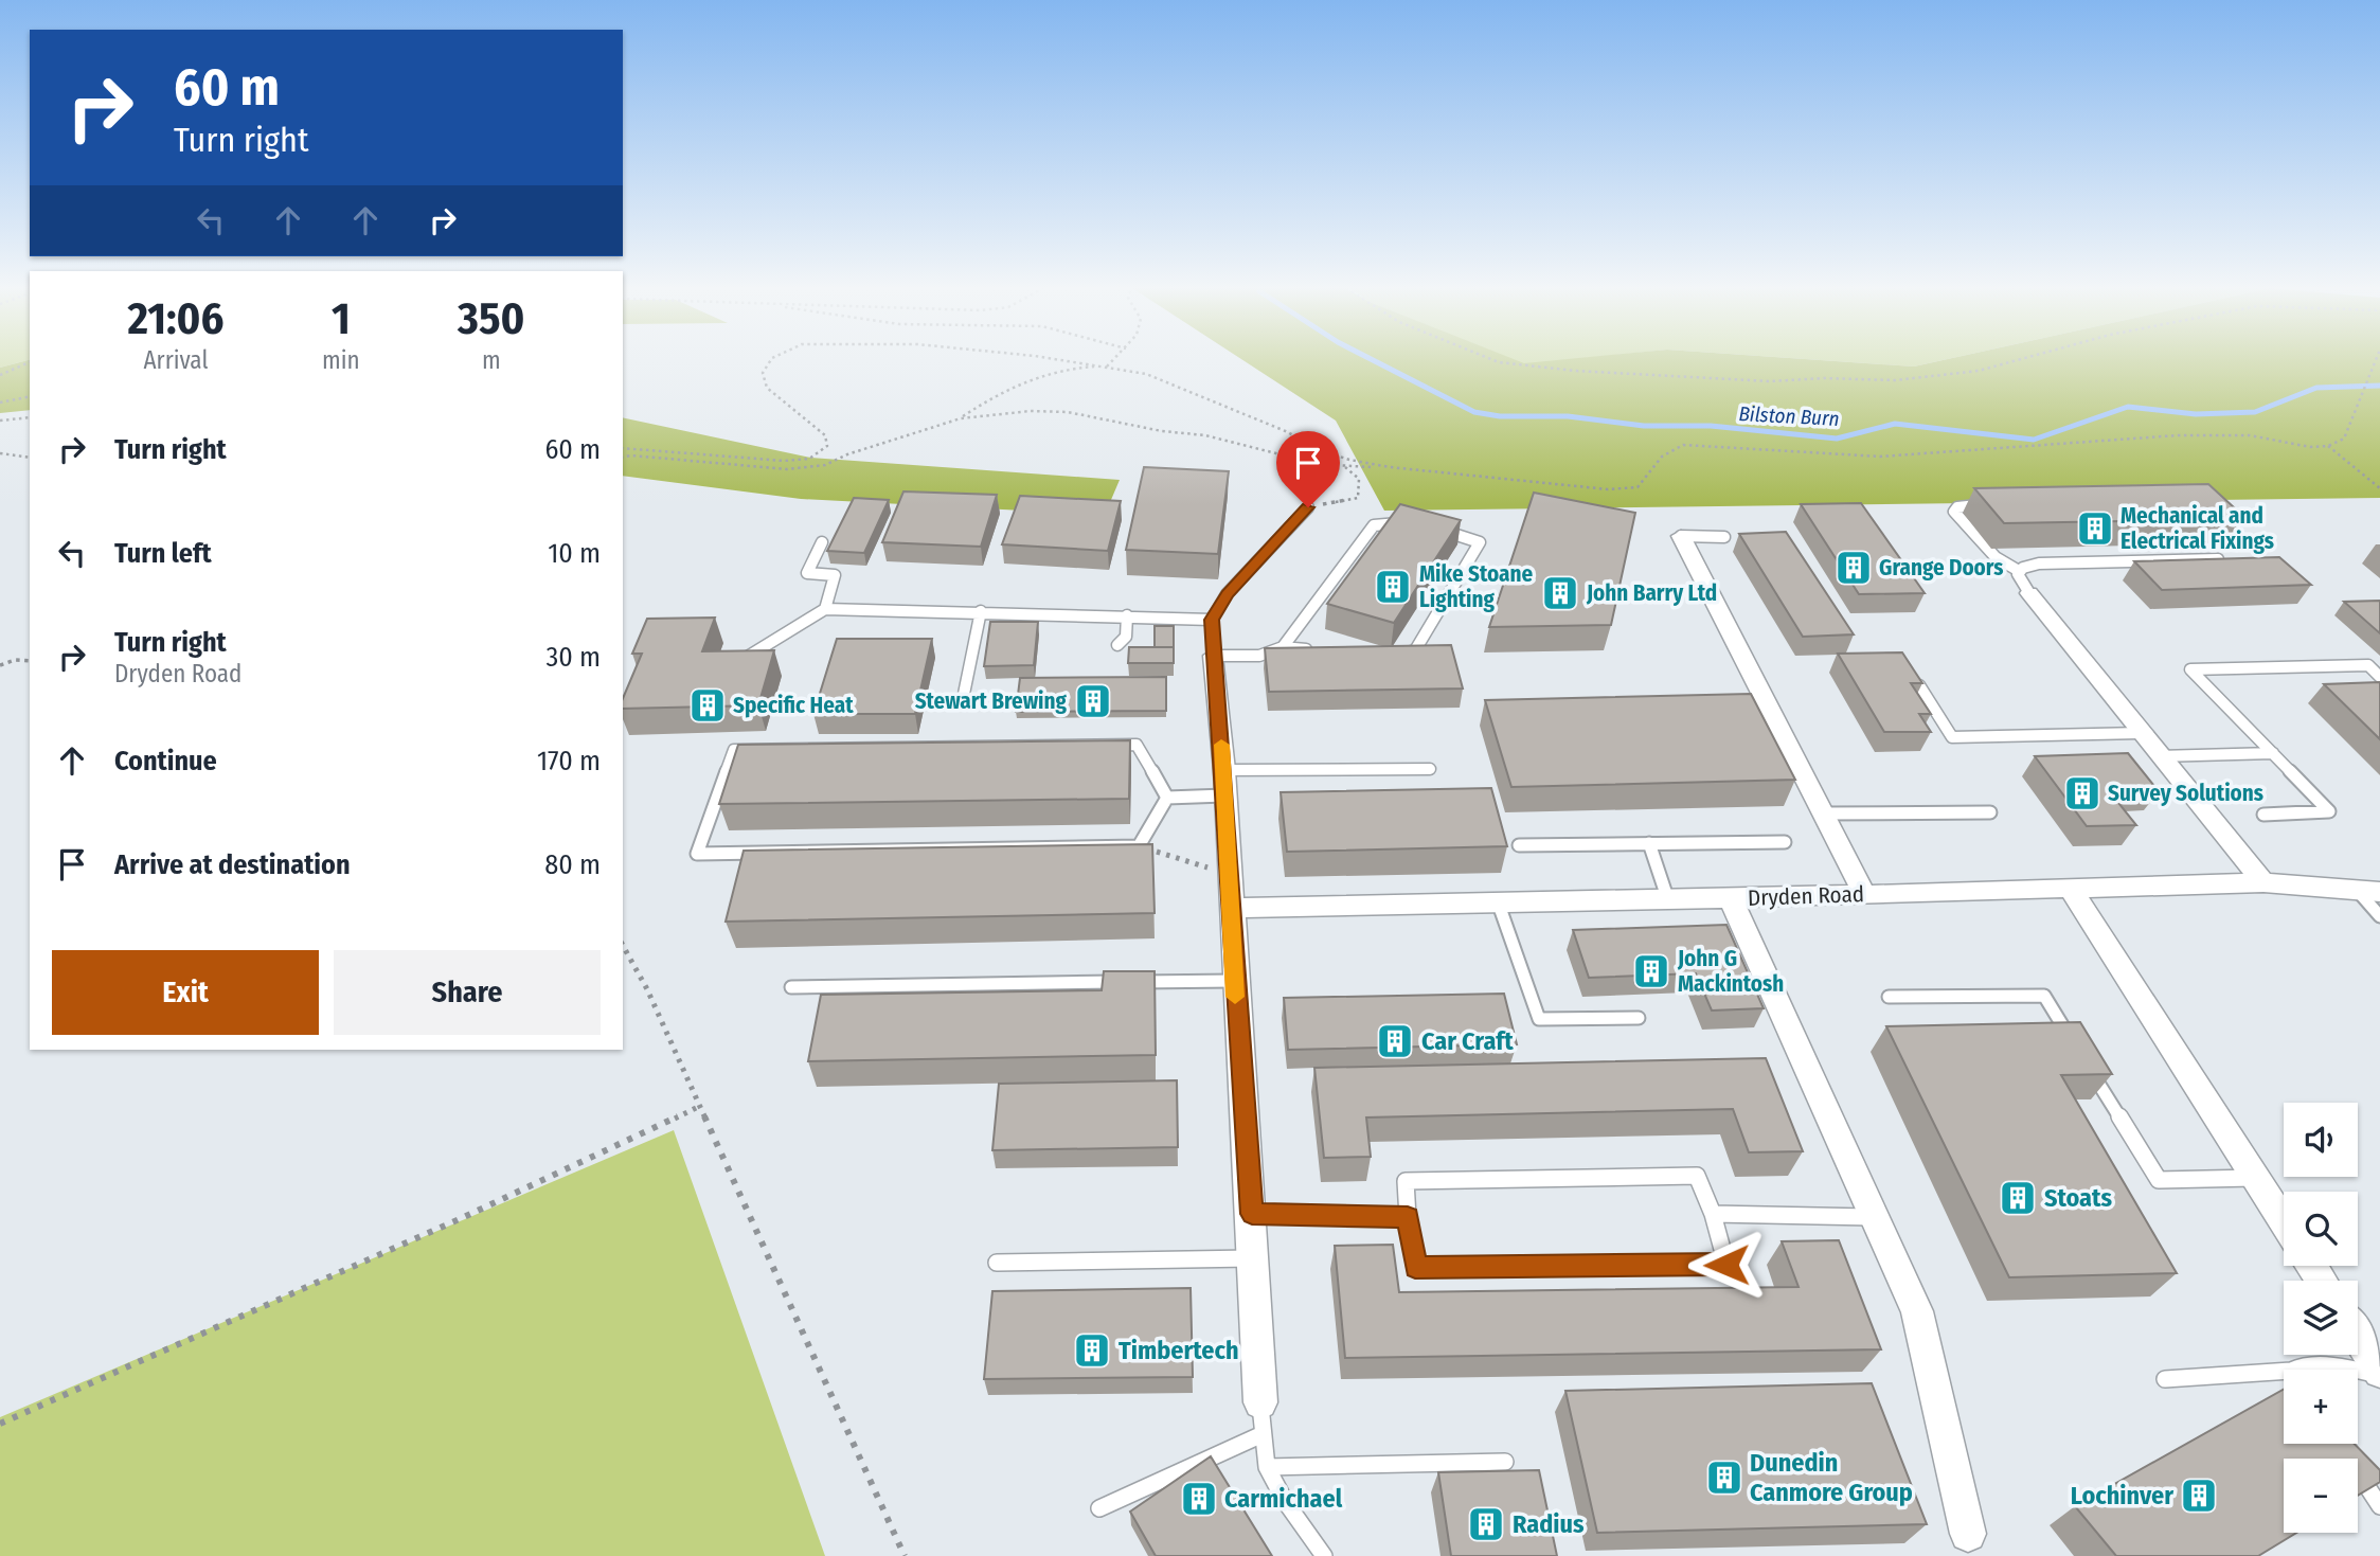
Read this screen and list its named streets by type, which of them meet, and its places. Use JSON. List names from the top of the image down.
{
  "streets": {
    "street": ["Dryden Road"]
  },
  "water": ["Bilston Burn"],
  "places": {
    "building": [
      "Mechanical and Electrical Fixings",
      "Grange Doors",
      "Mike Stoane Lighting",
      "John Barry Ltd",
      "Stewart Brewing",
      "Specific Heat",
      "Survey Solutions",
      "John G Mackintosh",
      "Car Craft",
      "Stoats",
      "Timbertech",
      "Dunedin Canmore Group",
      "Lochinver",
      "Carmichael",
      "Radius"
    ]
  },
  "page": {
    "turn": ["60 m", "Turn right"],
    "eta": [
      "21:06",
      "Arrival",
      "1",
      "min",
      "350",
      "m"
    ],
    "list": [
      {
        "name": "Turn right",
        "value": "60 m"
      },
      {
        "name": "Turn left",
        "value": "10 m"
      },
      {
        "name": "Turn right",
        "note": "Dryden Road",
        "value": "30 m"
      },
      {
        "name": "Continue",
        "value": "170 m"
      },
      {
        "name": "Arrive at destination",
        "value": "80 m"
      }
    ],
    "buttons": ["Exit", "Share"],
    "map_buttons": ["+", "−"]
  }
}
